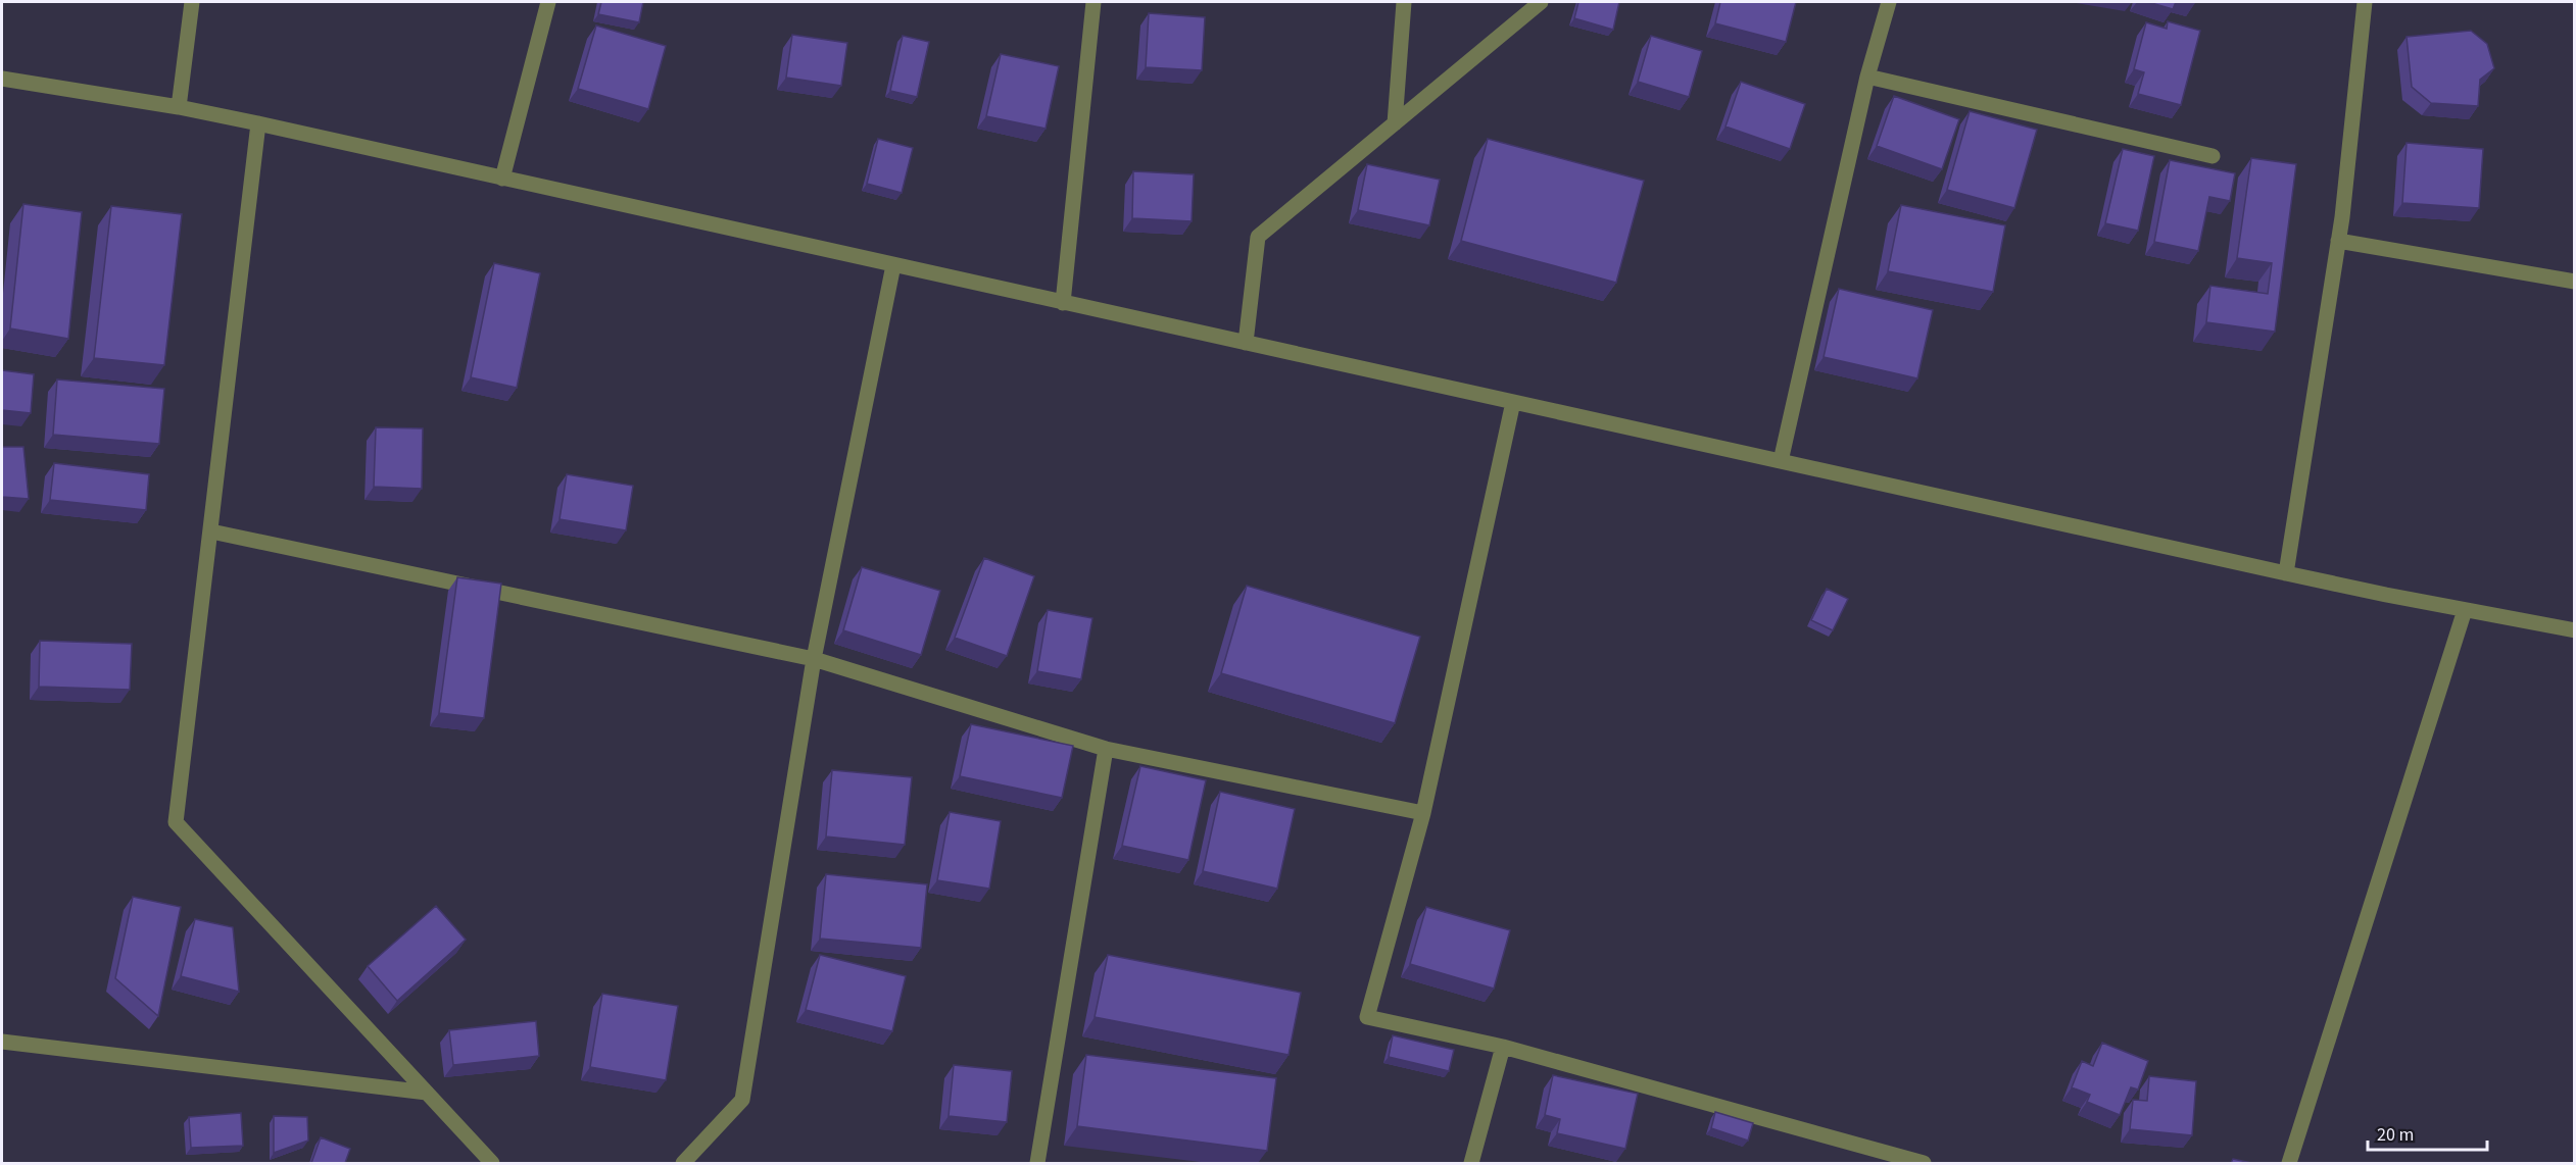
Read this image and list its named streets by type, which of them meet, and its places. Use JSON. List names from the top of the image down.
{
  "scale_bar": "20 m"
}
